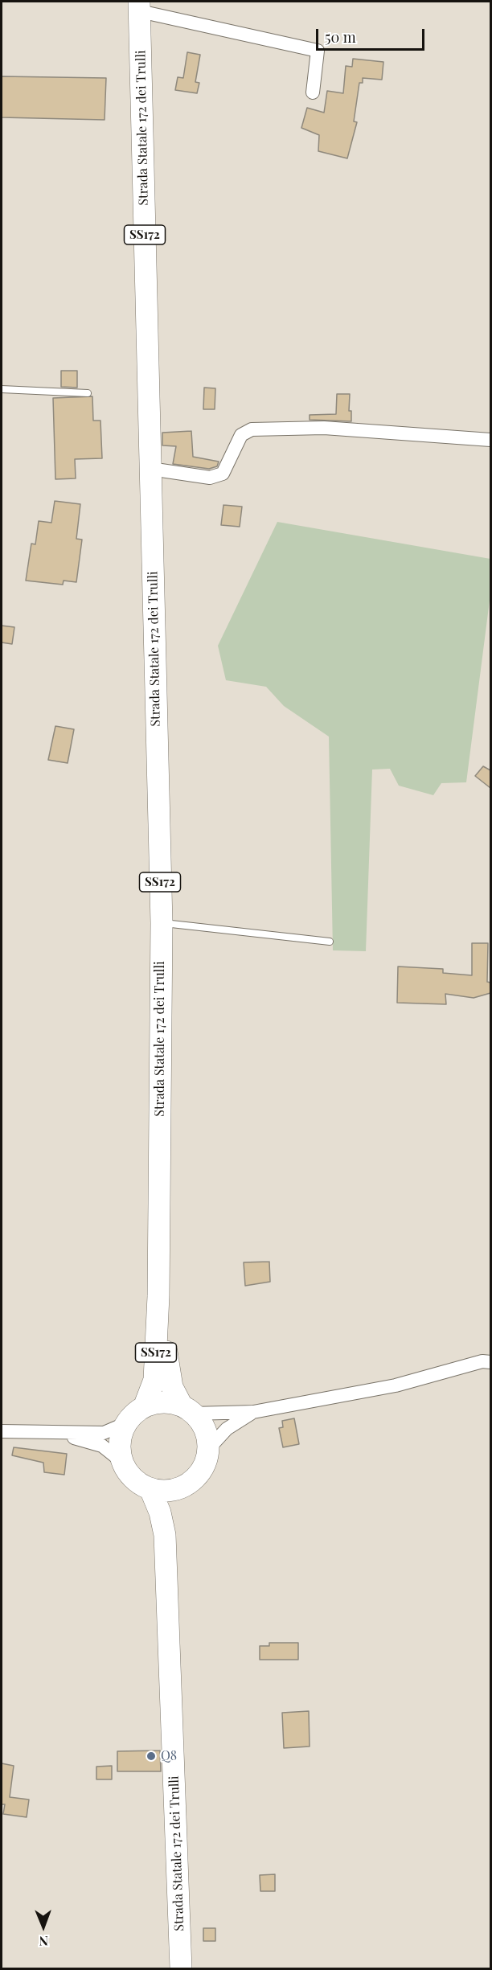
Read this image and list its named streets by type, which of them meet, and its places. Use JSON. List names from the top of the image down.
{
  "streets": {
    "main road": ["Strada Statale 172 dei Trulli", "SS172"]
  },
  "places": ["Q8"],
  "scale_bar": "50 m",
  "north": "bottom"
}
